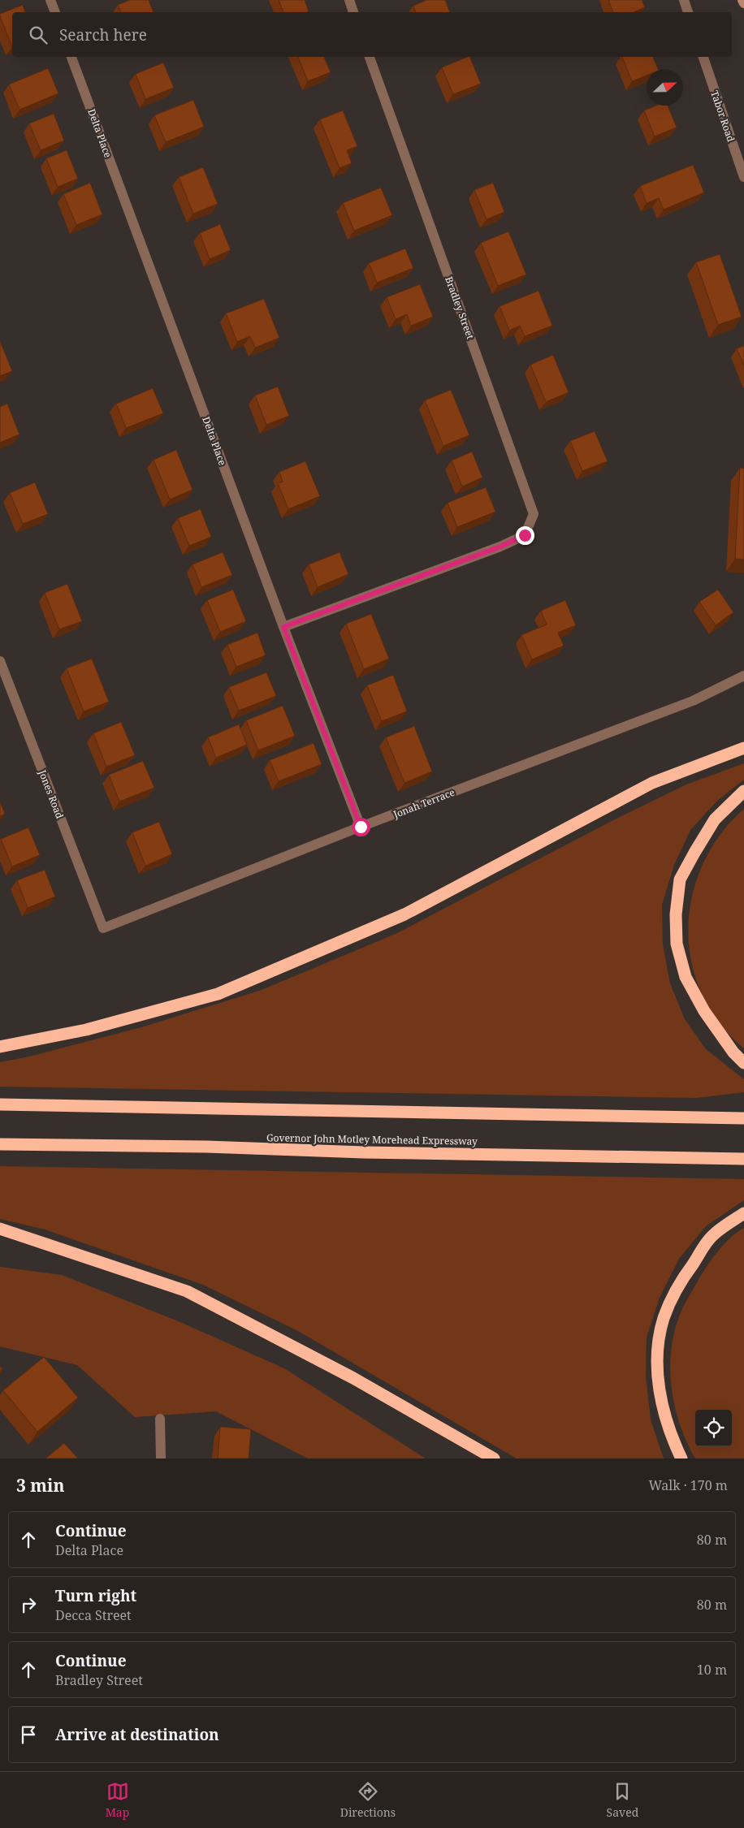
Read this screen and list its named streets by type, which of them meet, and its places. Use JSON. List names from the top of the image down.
{
  "streets": {
    "highway": ["Governor John Motley Morehead Expressway"],
    "street": [
      "Tabor Road",
      "Delta Place",
      "Bradley Street",
      "Jones Road",
      "Jonah Terrace"
    ]
  },
  "crossings": [
    ["Delta Place", "Bradley Street"],
    ["Delta Place", "Jonah Terrace"],
    ["Jones Road", "Jonah Terrace"]
  ],
  "north": "right",
  "page": {
    "search": "Search here",
    "heading": ["3 min", "Walk · 170 m"],
    "list": [
      ["Continue", "Delta Place", "80 m"],
      ["Turn right", "Decca Street", "80 m"],
      ["Continue", "Bradley Street", "10 m"],
      "Arrive at destination"
    ],
    "nav": ["Map", "Directions", "Saved"]
  }
}
